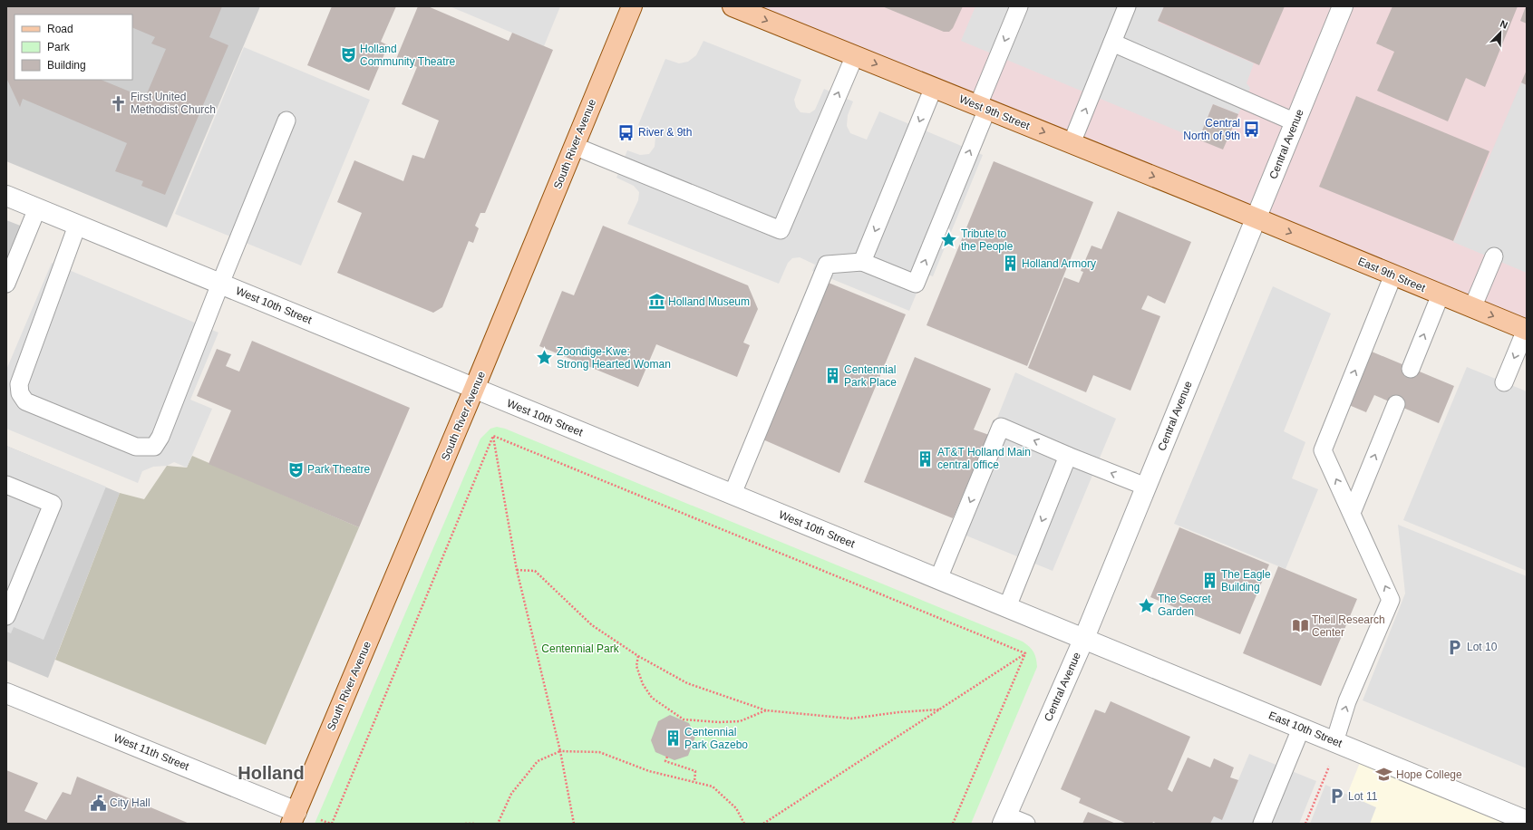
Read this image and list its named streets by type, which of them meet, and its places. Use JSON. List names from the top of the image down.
{
  "streets": {
    "main road": ["West 9th Street", "South River Avenue", "East 9th Street"],
    "street": [
      "Central Avenue",
      "West 10th Street",
      "East 10th Street",
      "West 11th Street"
    ]
  },
  "crossings": [
    ["West 9th Street", "Central Avenue"],
    ["West 9th Street", "East 9th Street"],
    ["South River Avenue", "West 10th Street"],
    ["South River Avenue", "West 11th Street"],
    ["Central Avenue", "East 9th Street"],
    ["Central Avenue", "West 10th Street"],
    ["Central Avenue", "East 10th Street"],
    ["West 10th Street", "East 10th Street"]
  ],
  "one_way": ["West 9th Street", "East 9th Street"],
  "districts": ["Holland"],
  "parks": ["Centennial Park"],
  "places": {
    "theatre": ["Holland Community Theatre", "Park Theatre"],
    "church": ["First United Methodist Church"],
    "bus stop": ["Central North of 9th", "River & 9th"],
    "place": ["Tribute to the People", "Zoondige-Kwe: Strong Hearted Woman", "The Secret Garden"],
    "building": [
      "Holland Armory",
      "Centennial Park Place",
      "AT&T Holland Main central office",
      "The Eagle Building",
      "Centennial Park Gazebo"
    ],
    "museum": ["Holland Museum"],
    "library": ["Theil Research Center"],
    "parking": ["Lot 10", "Lot 11"],
    "school or university": ["Hope College"],
    "public building": ["City Hall"]
  },
  "legend": ["Road", "Park", "Building"],
  "north": "top right"
}
